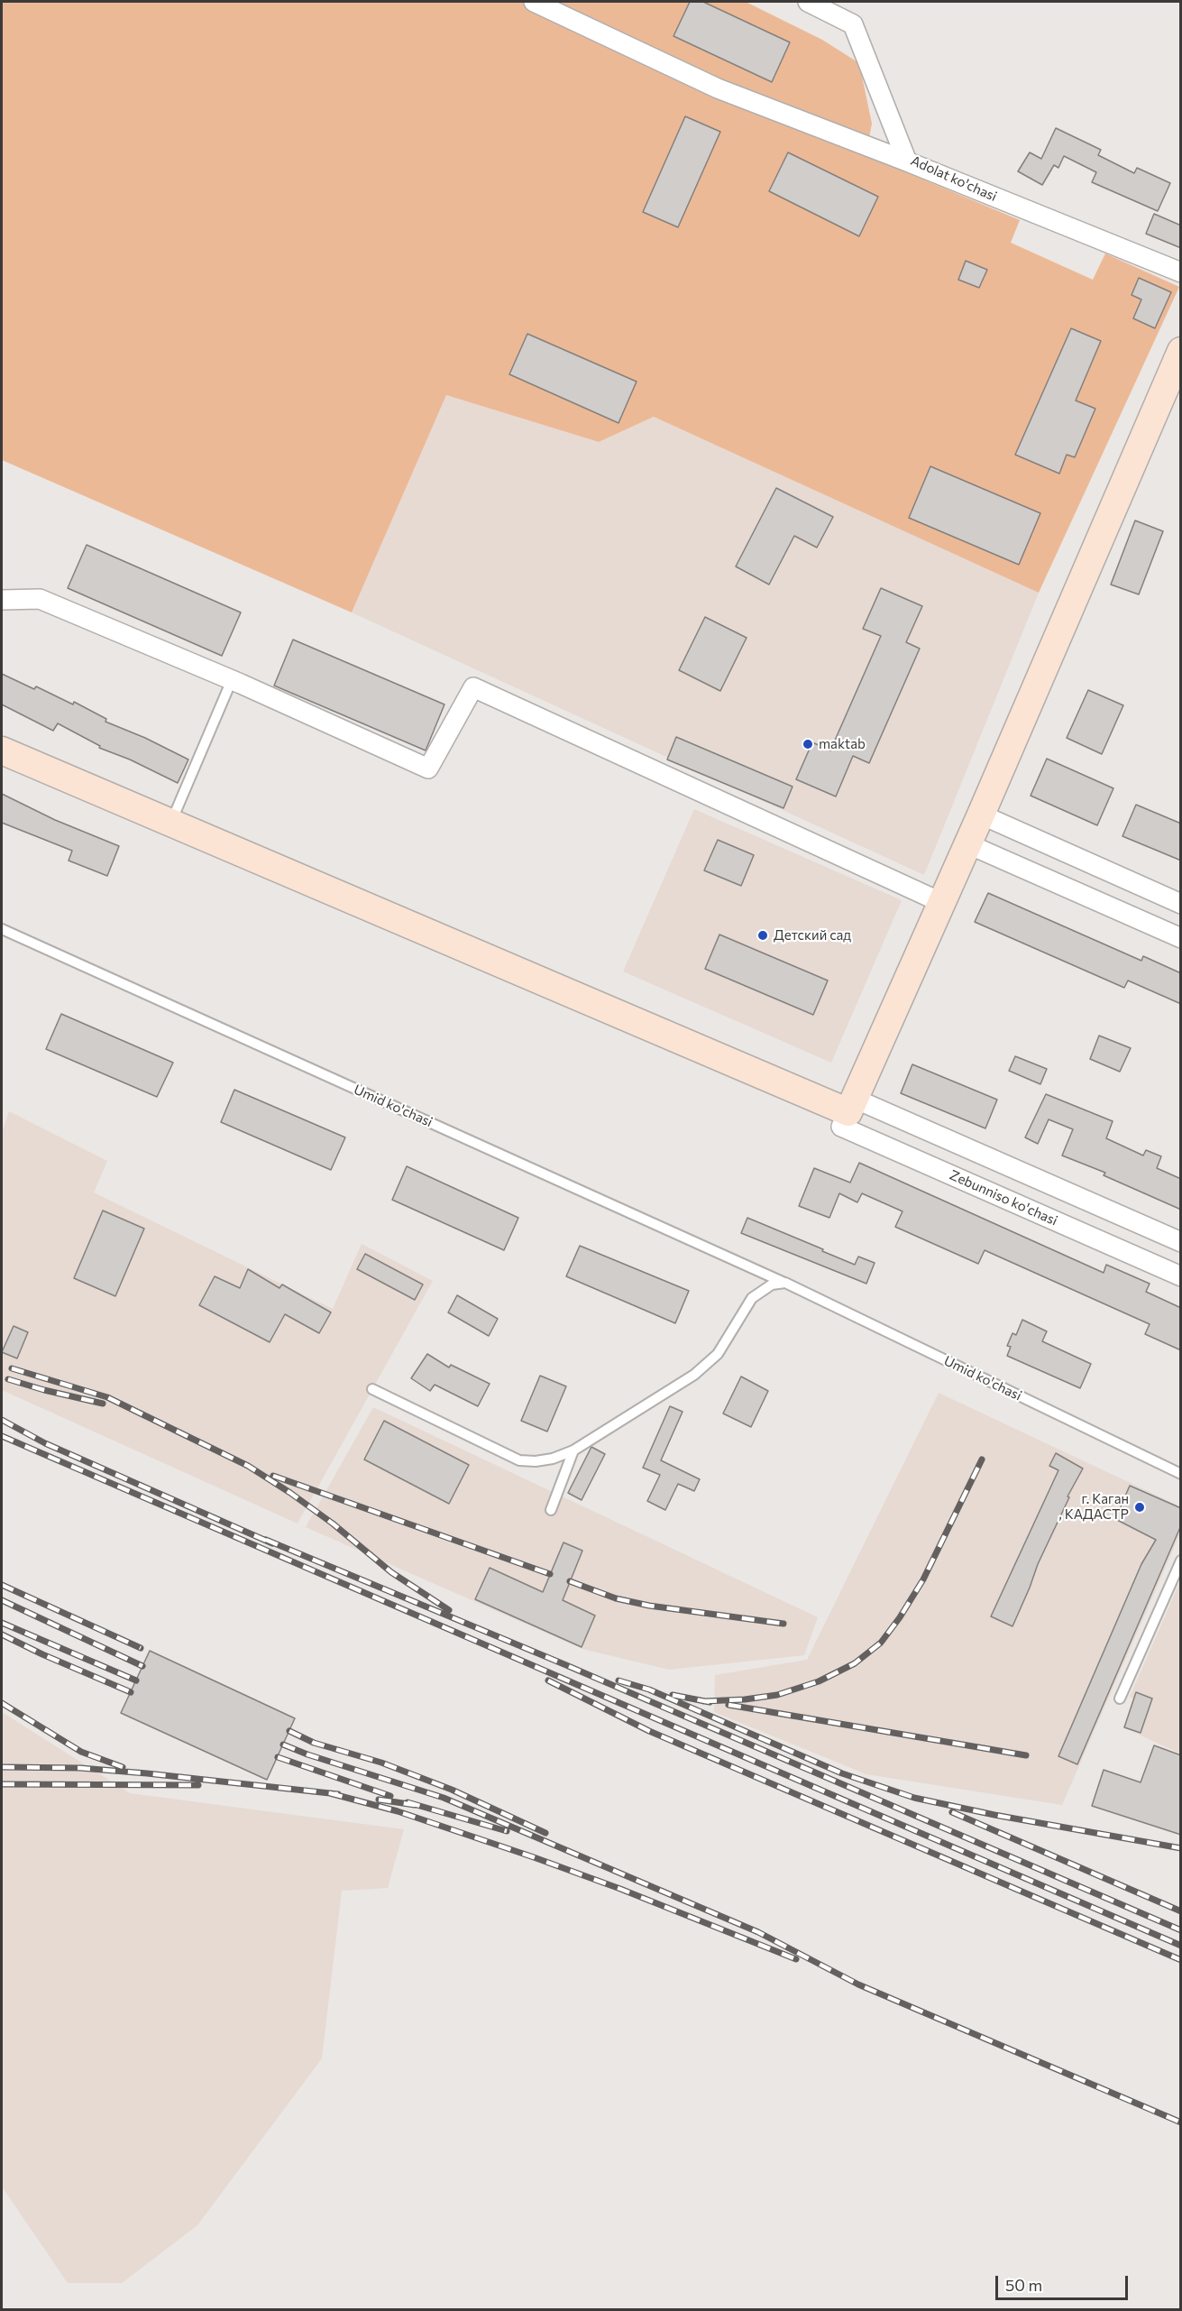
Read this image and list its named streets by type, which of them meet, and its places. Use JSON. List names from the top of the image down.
{
  "streets": {
    "street": ["Adolat ko'chasi", "Zebunniso ko'chasi"],
    "lane": ["Umid ko'chasi"]
  },
  "places": ["maktab", "Детский сад", "г. Каган , КАДАСТР"],
  "scale_bar": "50 m"
}
